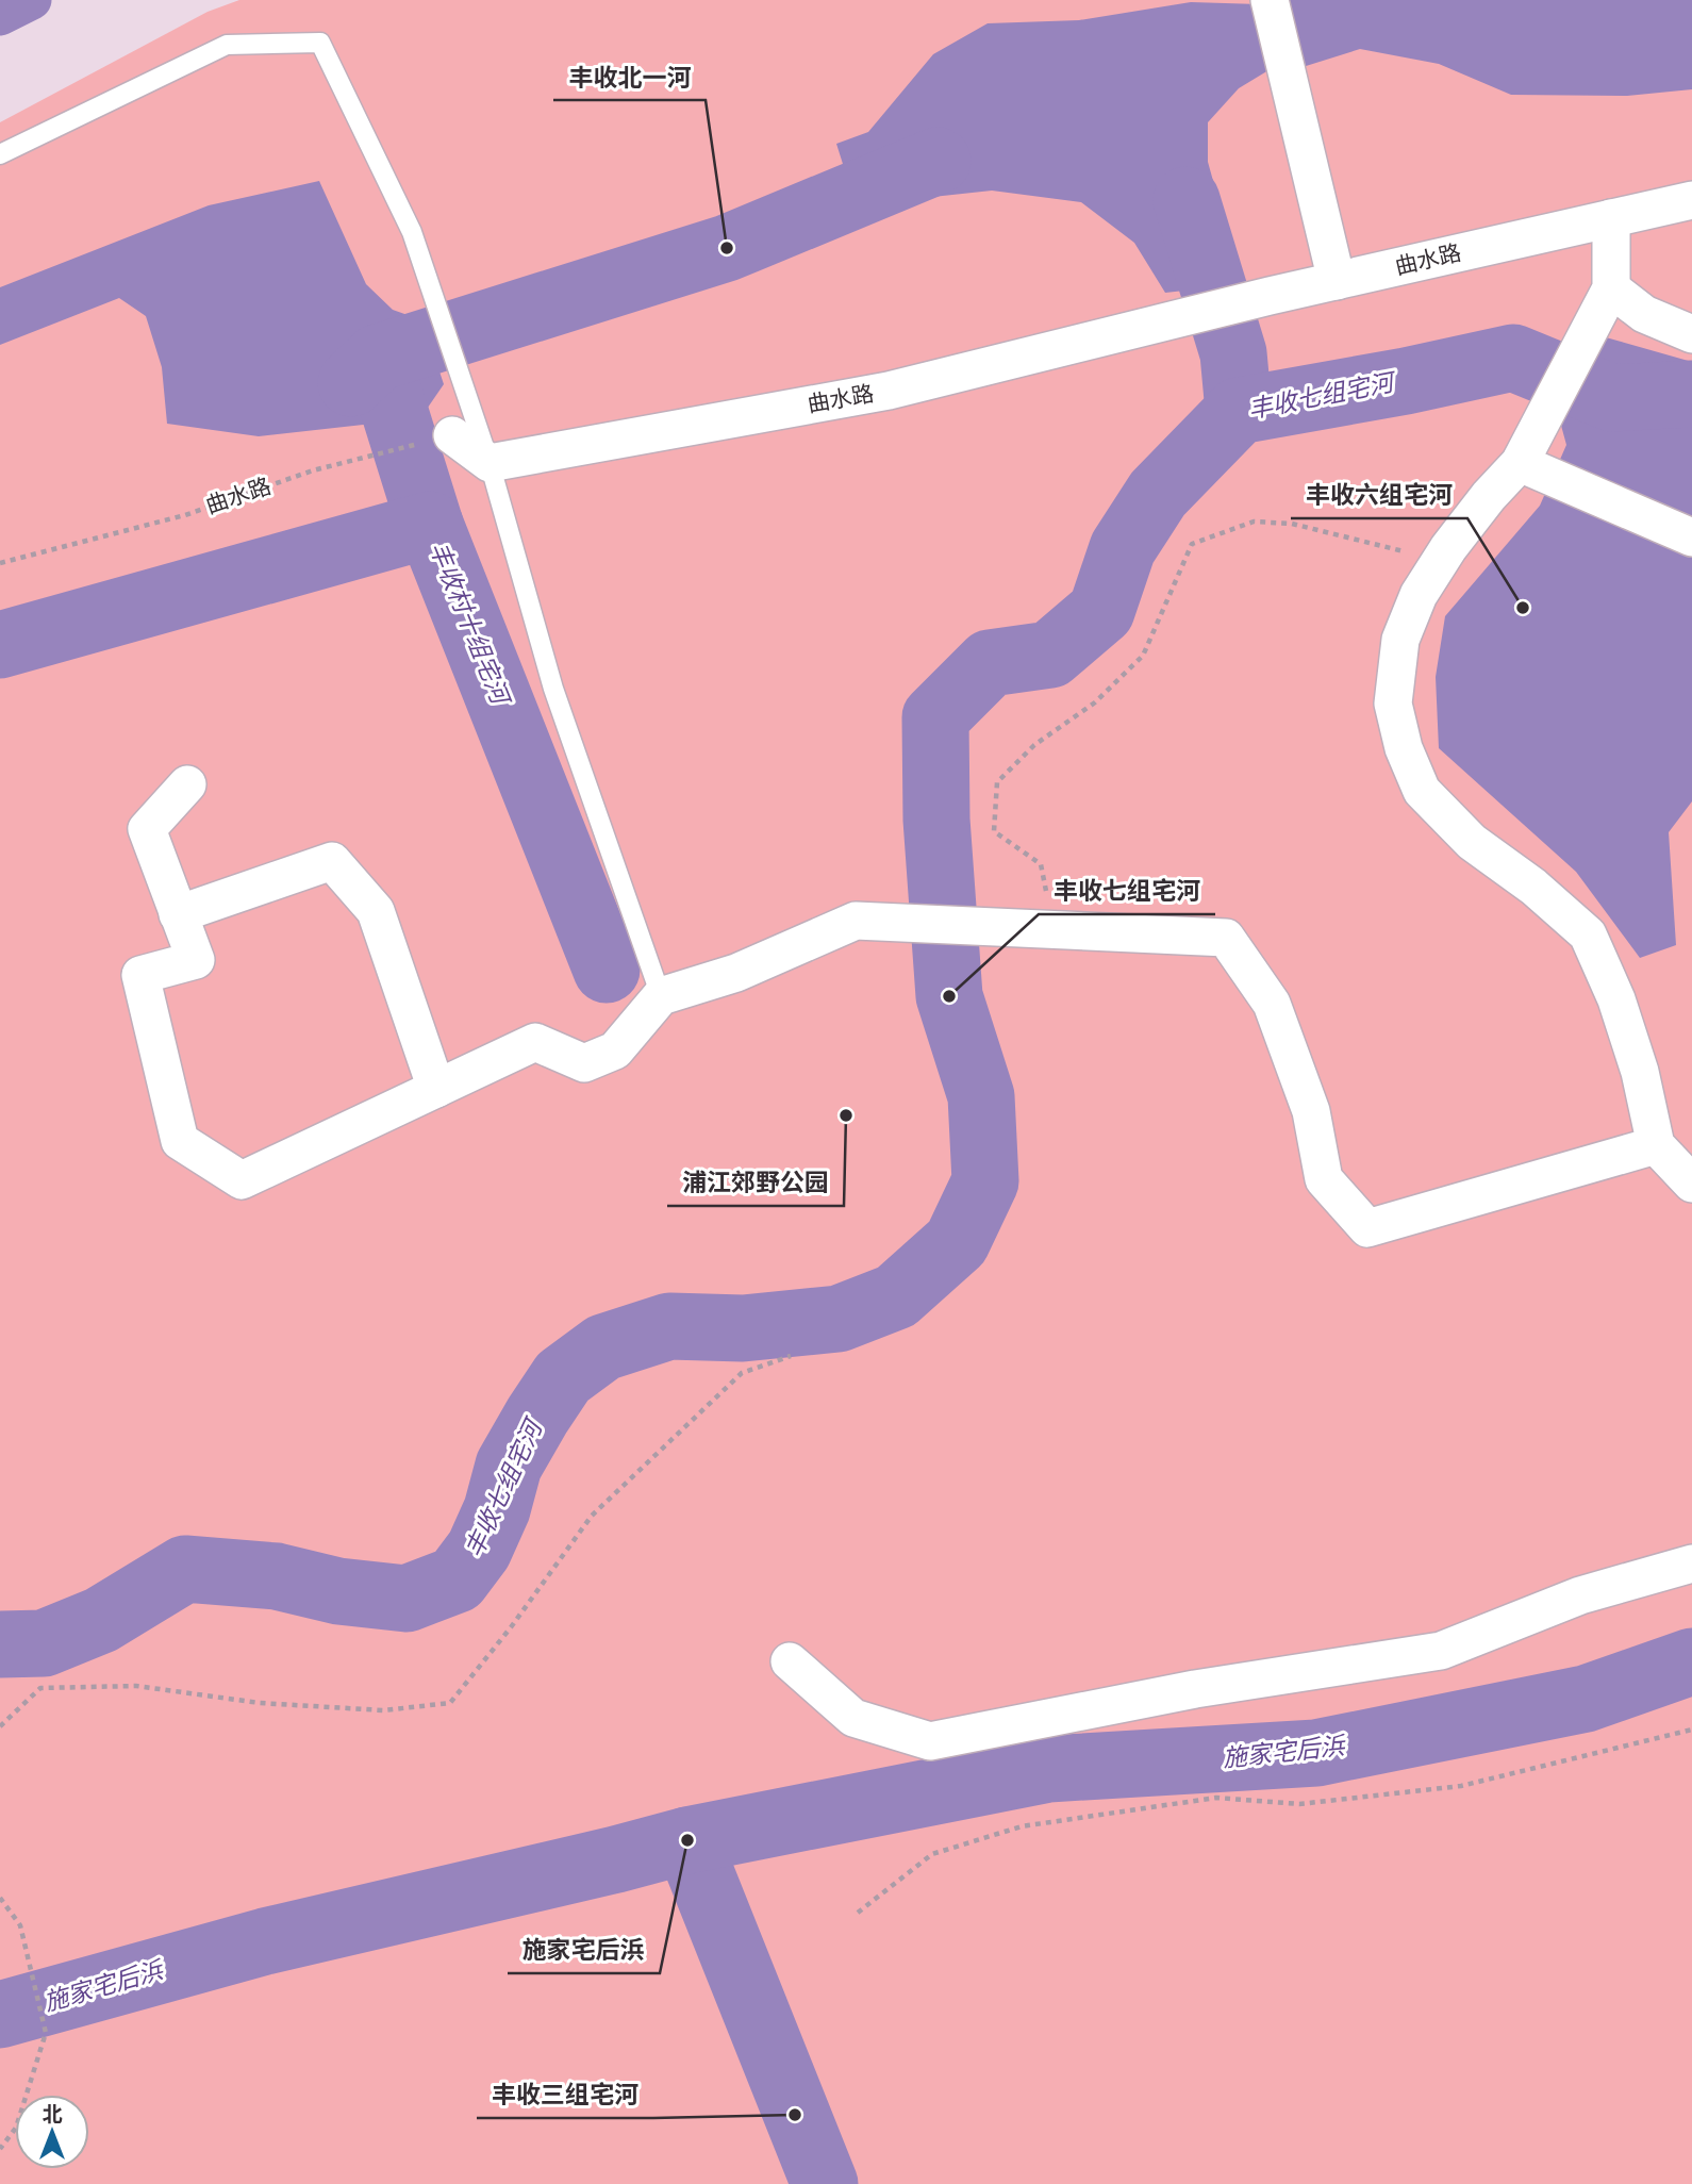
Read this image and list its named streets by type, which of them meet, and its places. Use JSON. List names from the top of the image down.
{
  "streets": {
    "street": ["曲水路"]
  },
  "water": ["丰收七组宅河", "丰收村十组宅河", "施家宅后浜"],
  "places": [
    "丰收北一河",
    "丰收六组宅河",
    "丰收七组宅河",
    "浦江郊野公园",
    "施家宅后浜",
    "丰收三组宅河"
  ],
  "north": "top"
}
